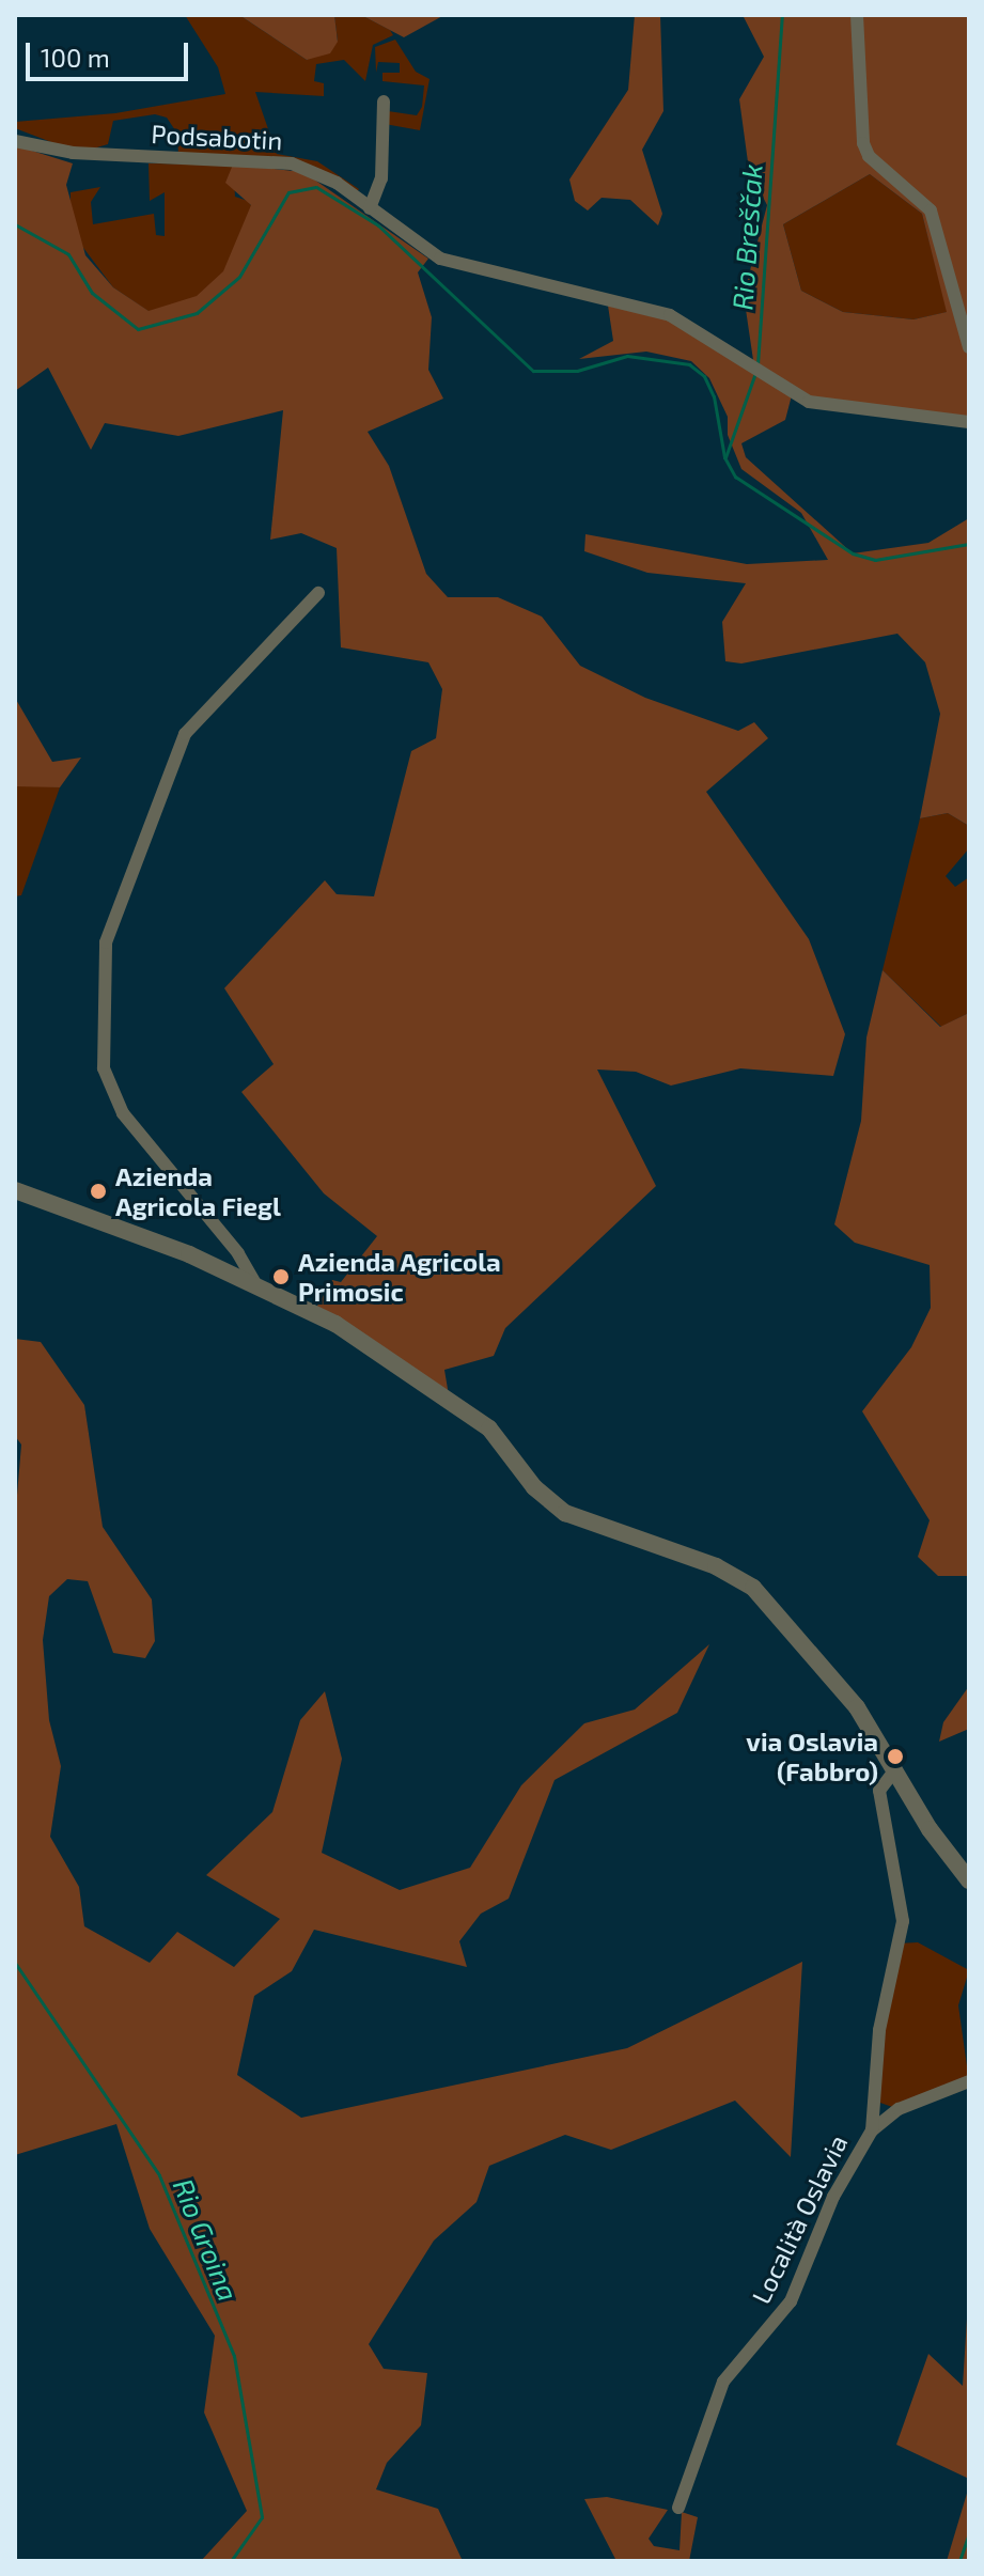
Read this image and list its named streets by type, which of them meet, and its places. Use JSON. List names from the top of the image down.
{
  "streets": {
    "street": ["Podsabotin", "Località Oslavia"]
  },
  "water": ["Rio Breščak", "Rio Groina"],
  "places": ["Azienda Agricola Fiegl", "Azienda Agricola Primosic", "via Oslavia (Fabbro)"],
  "scale_bar": "100 m"
}
